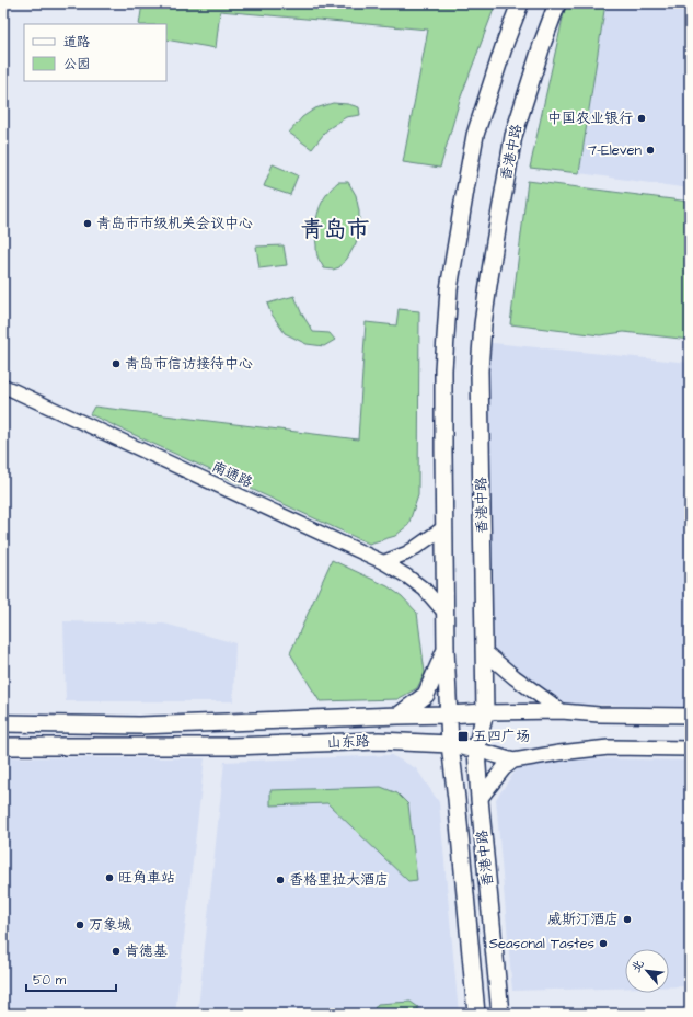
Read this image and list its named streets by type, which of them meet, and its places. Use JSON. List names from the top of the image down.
{
  "streets": {
    "main road": ["香港中路", "山东路"],
    "street": ["南通路"]
  },
  "crossings": [
    ["香港中路", "南通路"],
    ["香港中路", "山东路"]
  ],
  "districts": ["青岛市"],
  "places": {
    "other": [
      "中国农业银行",
      "7-Eleven",
      "青岛市市级机关会议中心",
      "青岛市信访接待中心",
      "旺角車站",
      "香格里拉大酒店",
      "威斯汀酒店",
      "万象城",
      "Seasonal Tastes",
      "肯德基"
    ],
    "transit": ["五四广场"]
  },
  "legend": ["道路", "公园"],
  "scale_bar": "50 m",
  "north": "top left"
}
